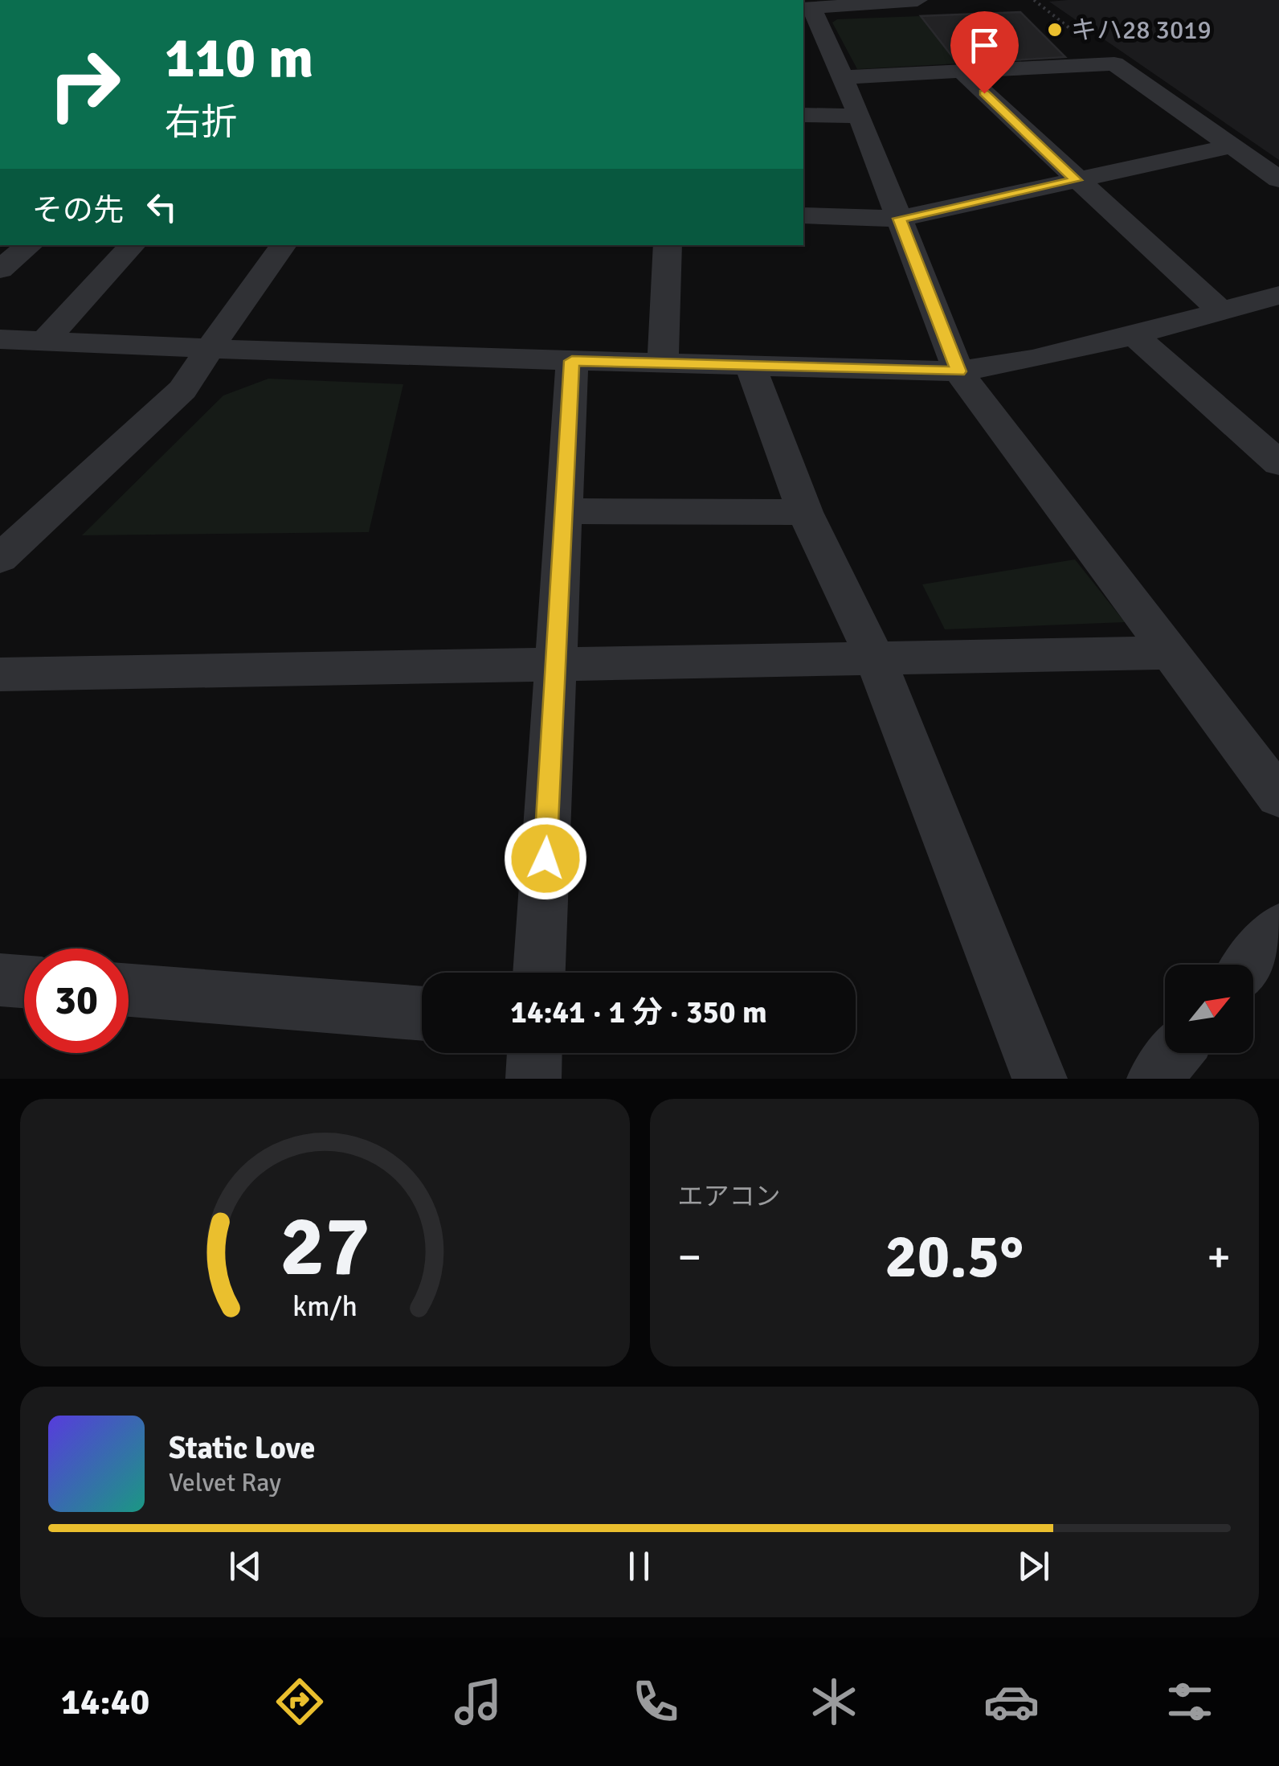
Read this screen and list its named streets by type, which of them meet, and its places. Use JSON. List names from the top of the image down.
{
  "places": ["キハ28 3019"],
  "north": "top right",
  "page": {
    "turn": ["110 m", "右折"],
    "then": "その先",
    "limit": "30",
    "trip": "14:41 · 1 分 · 350 m",
    "tile": "エアコン",
    "heat": ["−", "20.5°", "+"],
    "song": ["Static Love", "Velvet Ray"],
    "tabs": "14:40",
    "gauge": ["27", "km/h"]
  }
}
